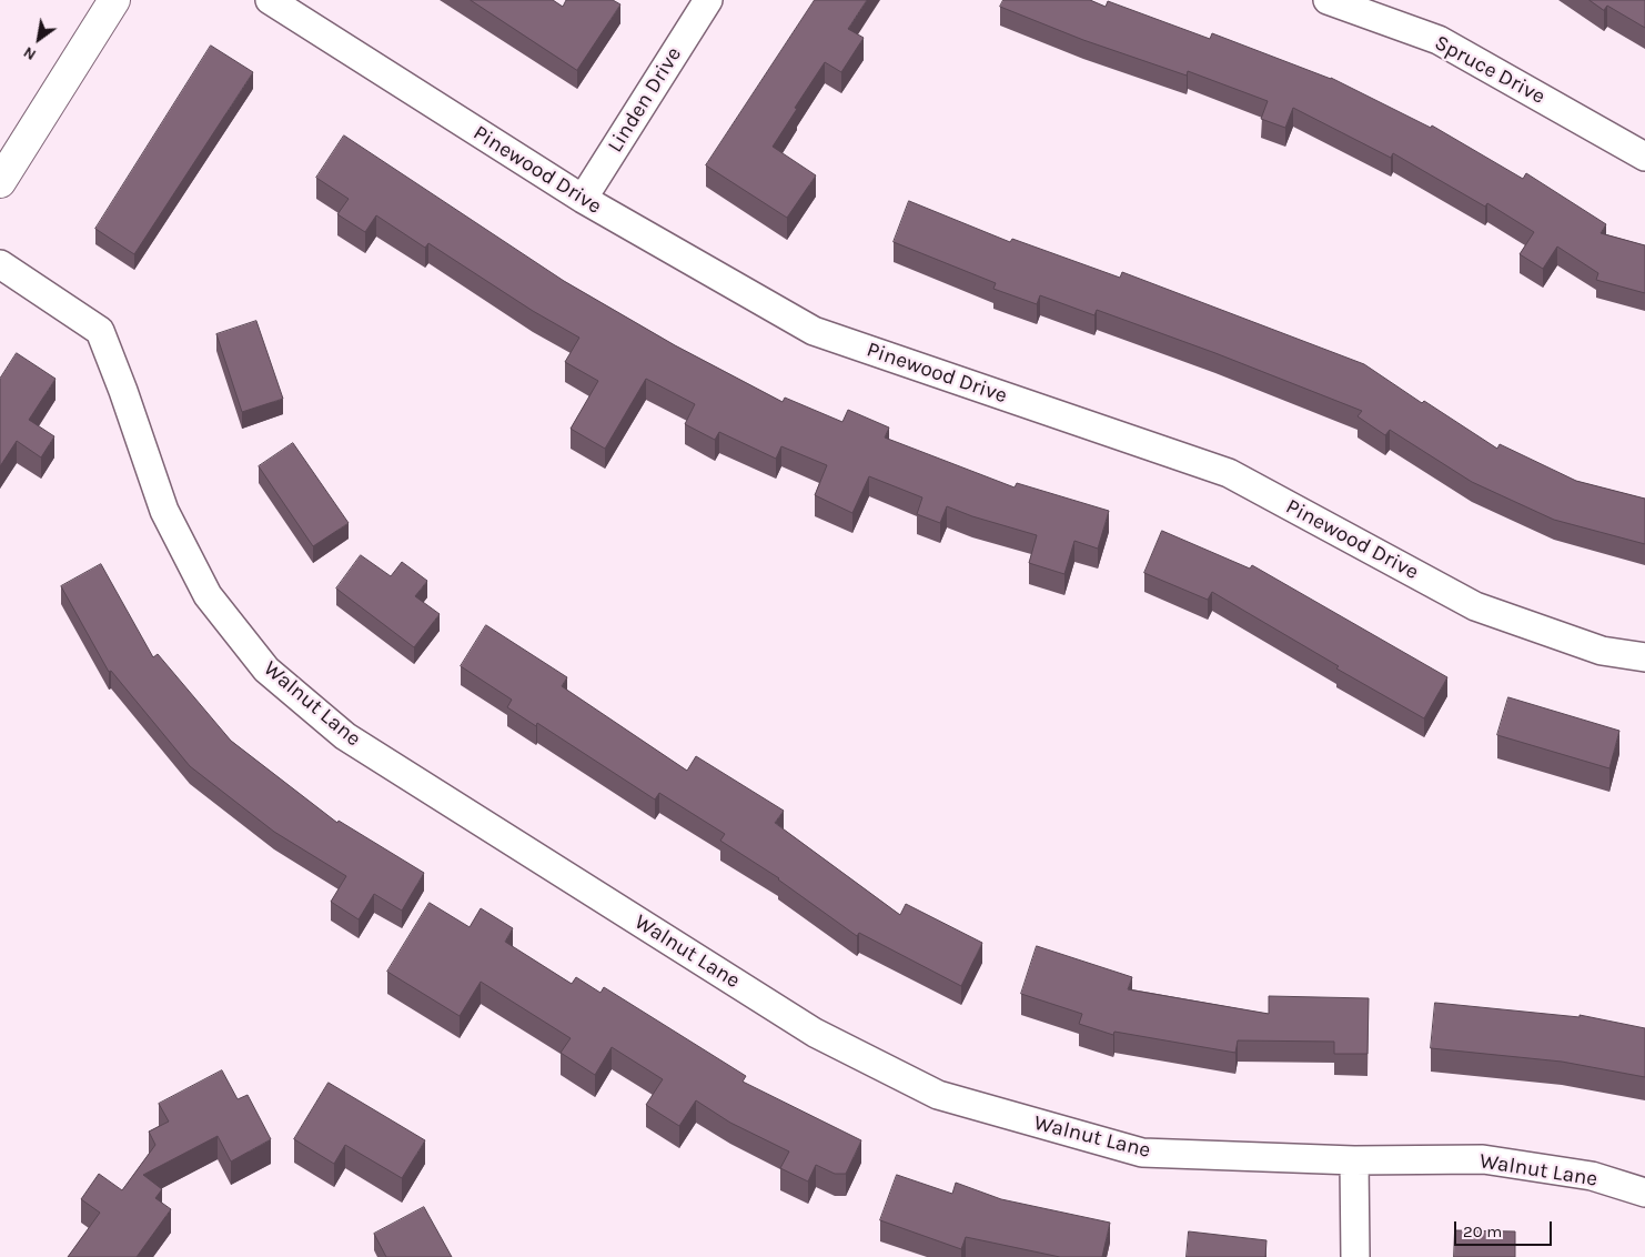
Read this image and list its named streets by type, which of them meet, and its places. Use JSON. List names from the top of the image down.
{
  "streets": {
    "street": [
      "Spruce Drive",
      "Linden Drive",
      "Pinewood Drive",
      "Walnut Lane"
    ]
  },
  "crossings": [
    ["Linden Drive", "Pinewood Drive"]
  ],
  "scale_bar": "20 m",
  "north": "bottom left"
}
